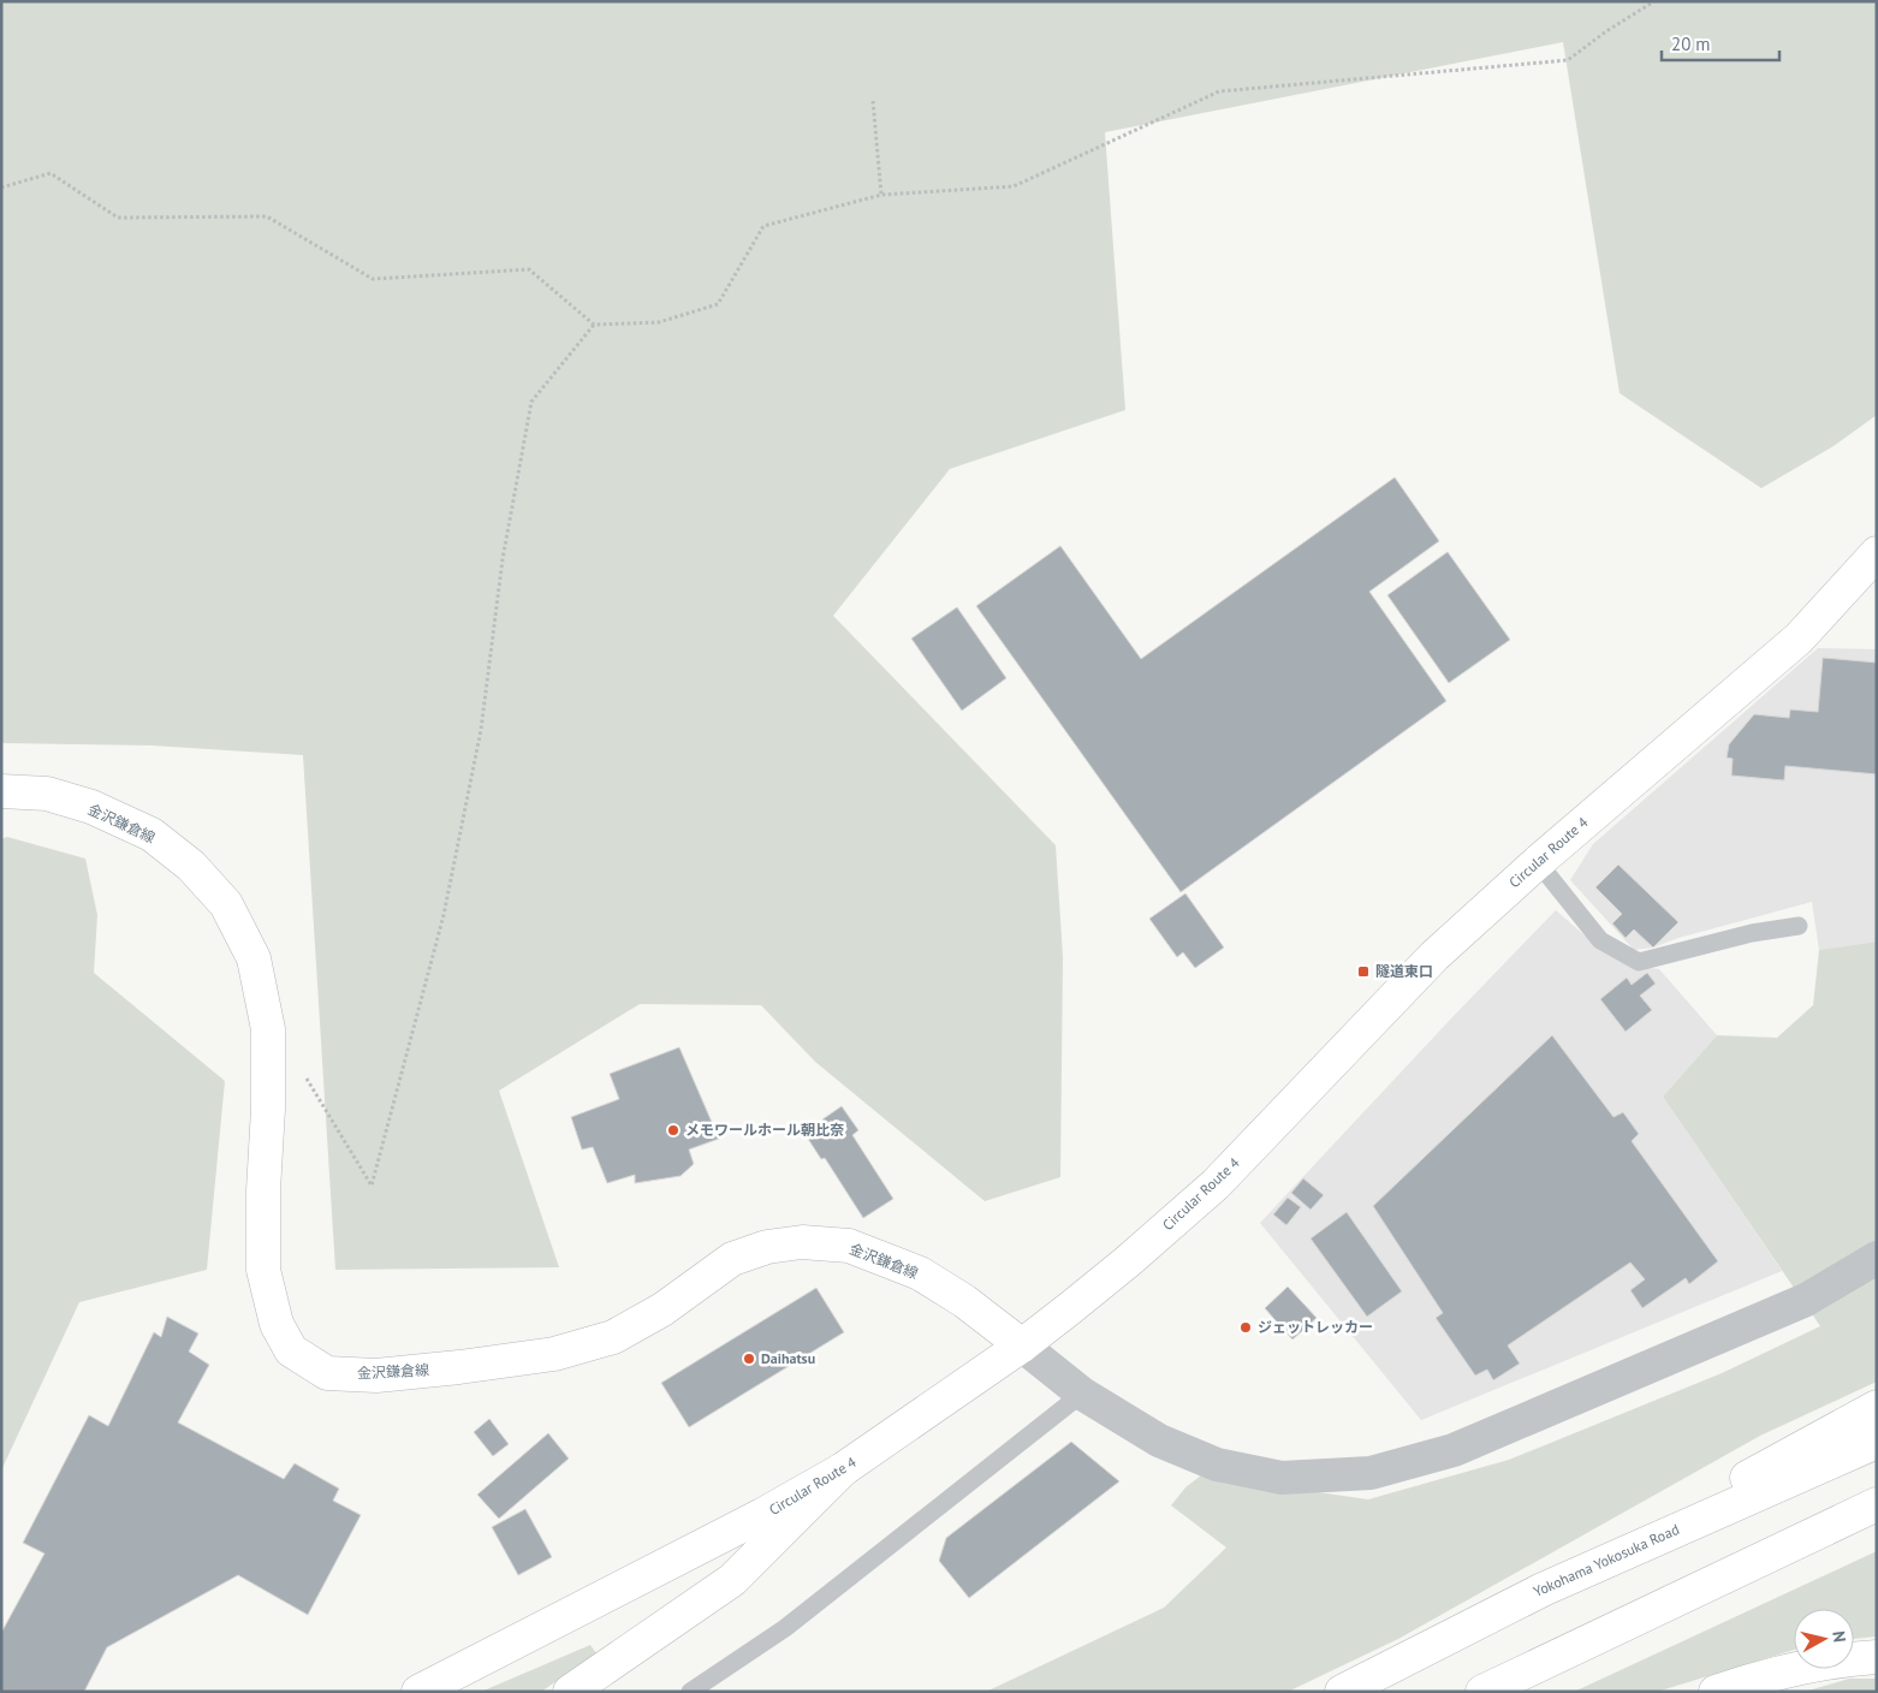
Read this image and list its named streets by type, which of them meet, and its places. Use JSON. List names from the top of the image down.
{
  "streets": {
    "main road": ["金沢鎌倉線", "Circular Route 4", "Yokohama Yokosuka Road"]
  },
  "crossings": [
    ["金沢鎌倉線", "Circular Route 4"]
  ],
  "places": {
    "transit": ["隧道東口"],
    "other": ["メモワールホール朝比奈", "ジェットレッカー", "Daihatsu"]
  },
  "scale_bar": "20 m",
  "north": "right"
}
